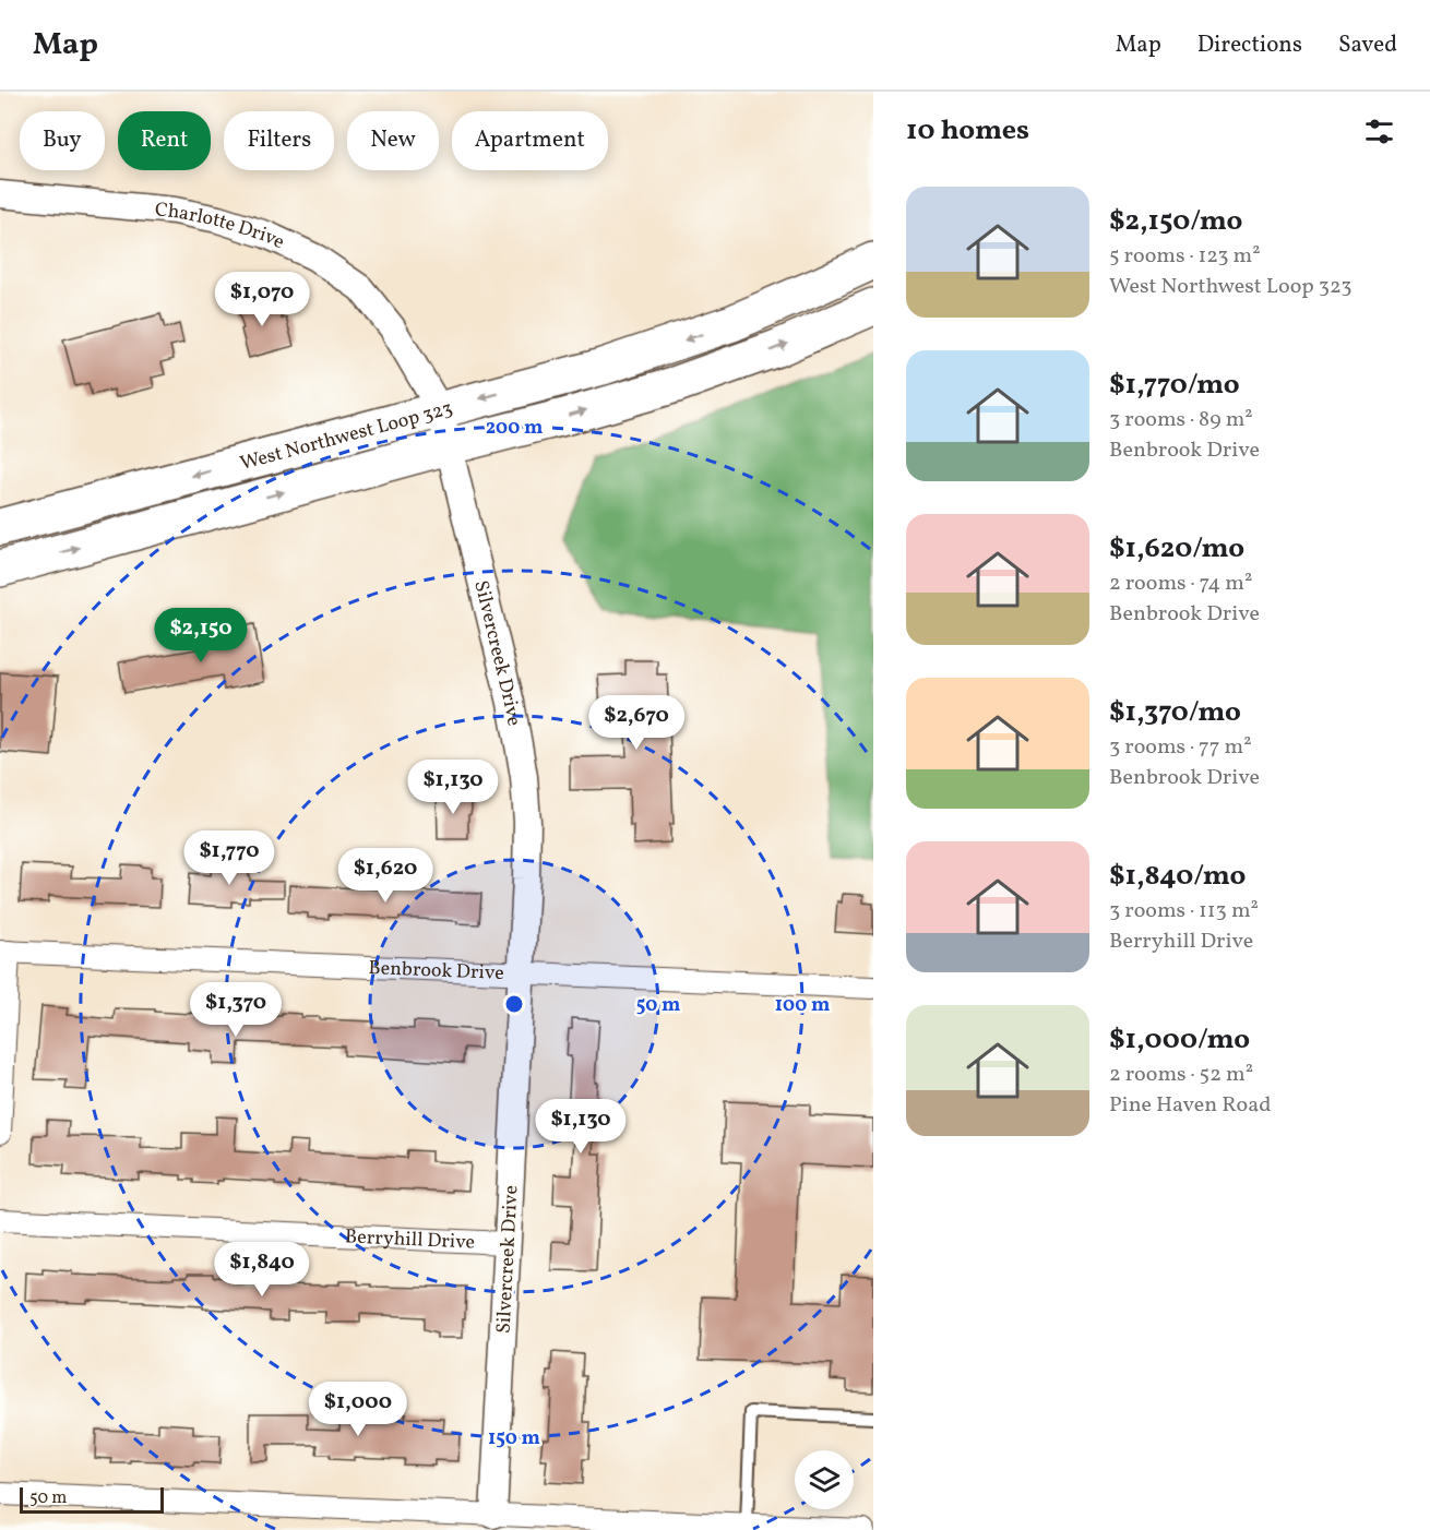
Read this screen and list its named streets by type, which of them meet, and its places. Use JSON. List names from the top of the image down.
{
  "streets": {
    "highway": ["West Northwest Loop 323"],
    "street": [
      "Charlotte Drive",
      "Silvercreek Drive",
      "Benbrook Drive",
      "Berryhill Drive"
    ]
  },
  "crossings": [
    ["Charlotte Drive", "West Northwest Loop 323"],
    ["Charlotte Drive", "Silvercreek Drive"],
    ["West Northwest Loop 323", "Silvercreek Drive"],
    ["Silvercreek Drive", "Benbrook Drive"],
    ["Silvercreek Drive", "Berryhill Drive"]
  ],
  "scale_bar": "50 m",
  "page": {
    "header": "Map",
    "nav": ["Map", "Directions", "Saved"],
    "heading": "10 homes",
    "chip": [
      "Buy",
      "Rent",
      "Filters",
      "New",
      "Apartment"
    ],
    "list": [
      {
        "name": "$2,150/mo",
        "note": "5 rooms · 123 m² · West Northwest Loop 323"
      },
      {
        "name": "$1,770/mo",
        "note": "3 rooms · 89 m² · Benbrook Drive"
      },
      {
        "name": "$1,620/mo",
        "note": "2 rooms · 74 m² · Benbrook Drive"
      },
      {
        "name": "$1,370/mo",
        "note": "3 rooms · 77 m² · Benbrook Drive"
      },
      {
        "name": "$1,840/mo",
        "note": "3 rooms · 113 m² · Berryhill Drive"
      },
      {
        "name": "$1,000/mo",
        "note": "2 rooms · 52 m² · Pine Haven Road"
      }
    ],
    "price": [
      "$1,070",
      "$2,150",
      "$2,670",
      "$1,130",
      "$1,770",
      "$1,620",
      "$1,370",
      "$1,130",
      "$1,840",
      "$1,000"
    ],
    "scale": "50 m"
  },
  "rings": [
    "200 m",
    "50 m",
    "100 m",
    "150 m"
  ]
}
